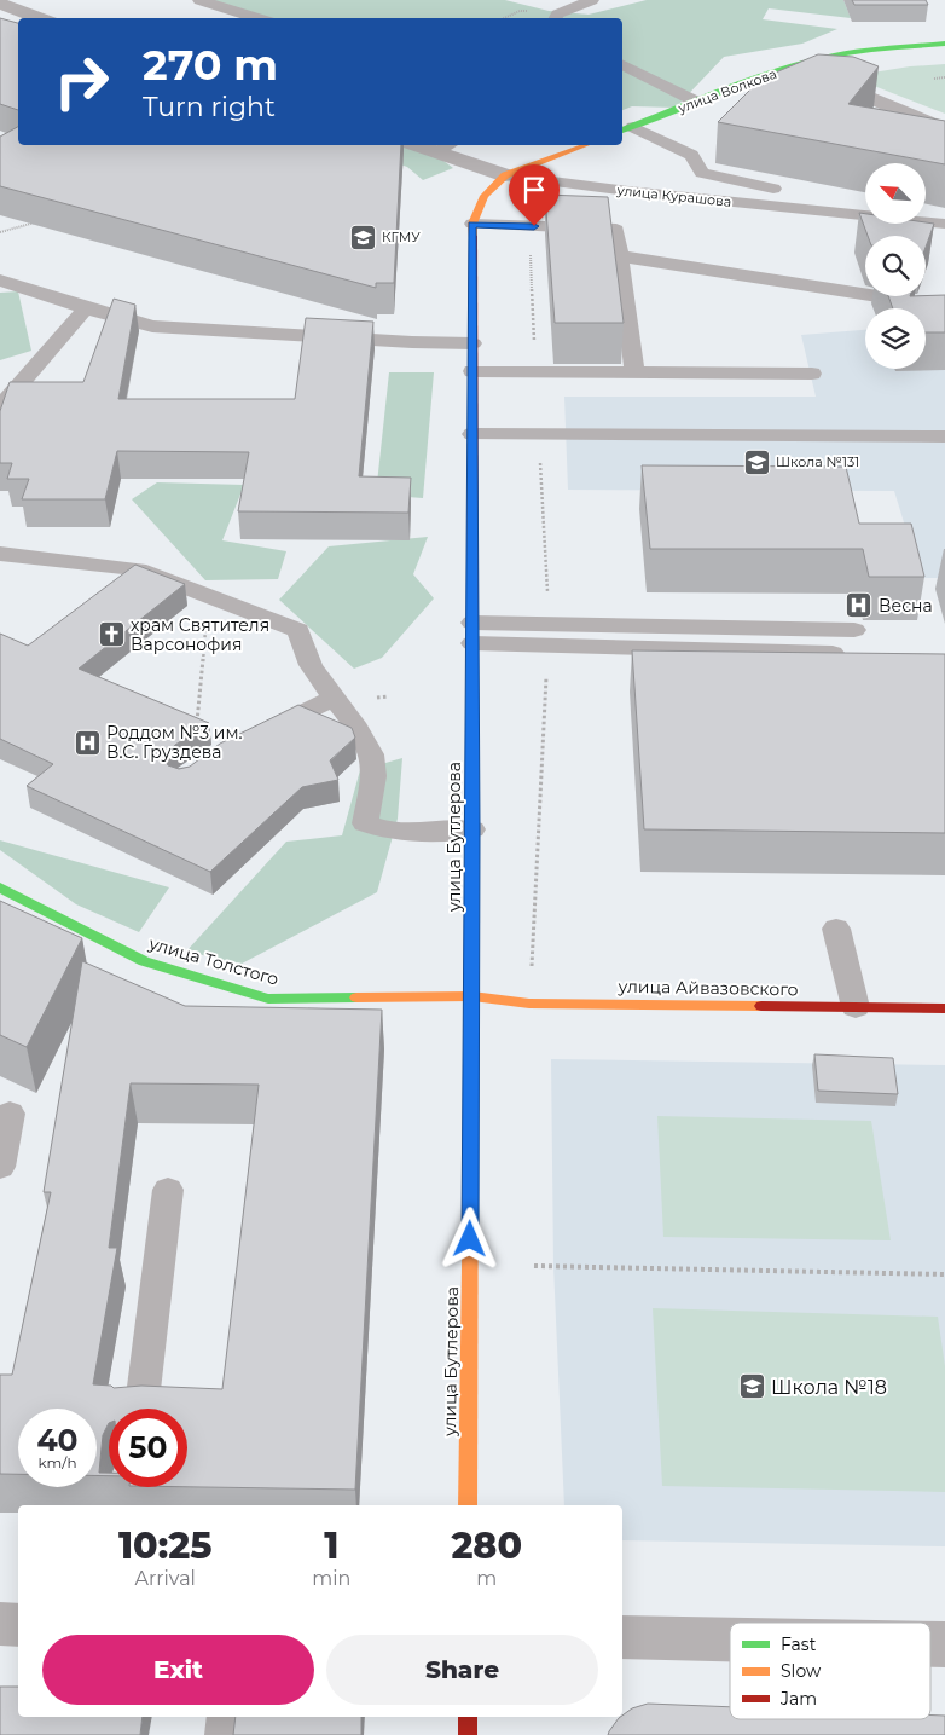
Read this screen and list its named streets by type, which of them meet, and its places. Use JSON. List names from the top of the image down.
{
  "streets": {
    "main road": [
      "улица Волкова",
      "улица Бутлерова",
      "улица Толстого",
      "улица Айвазовского"
    ],
    "street": ["улица Курашова"]
  },
  "crossings": [
    ["улица Курашова", "улица Бутлерова"],
    ["улица Бутлерова", "улица Толстого"],
    ["улица Бутлерова", "улица Айвазовского"],
    ["улица Толстого", "улица Айвазовского"]
  ],
  "places": {
    "school or university": ["КГМУ", "Школа №131", "Школа №18"],
    "hospital": ["Весна", "Роддом №3 им. В.С. Груздева"],
    "church": ["храм Святителя Варсонофия"]
  },
  "legend": ["Fast", "Slow", "Jam"],
  "north": "top left",
  "page": {
    "turn": ["270 m", "Turn right"],
    "speed": "40 km/h",
    "limit": "50",
    "eta": [
      "10:25",
      "Arrival",
      "1",
      "min",
      "280",
      "m"
    ],
    "buttons": ["Exit", "Share"]
  }
}
